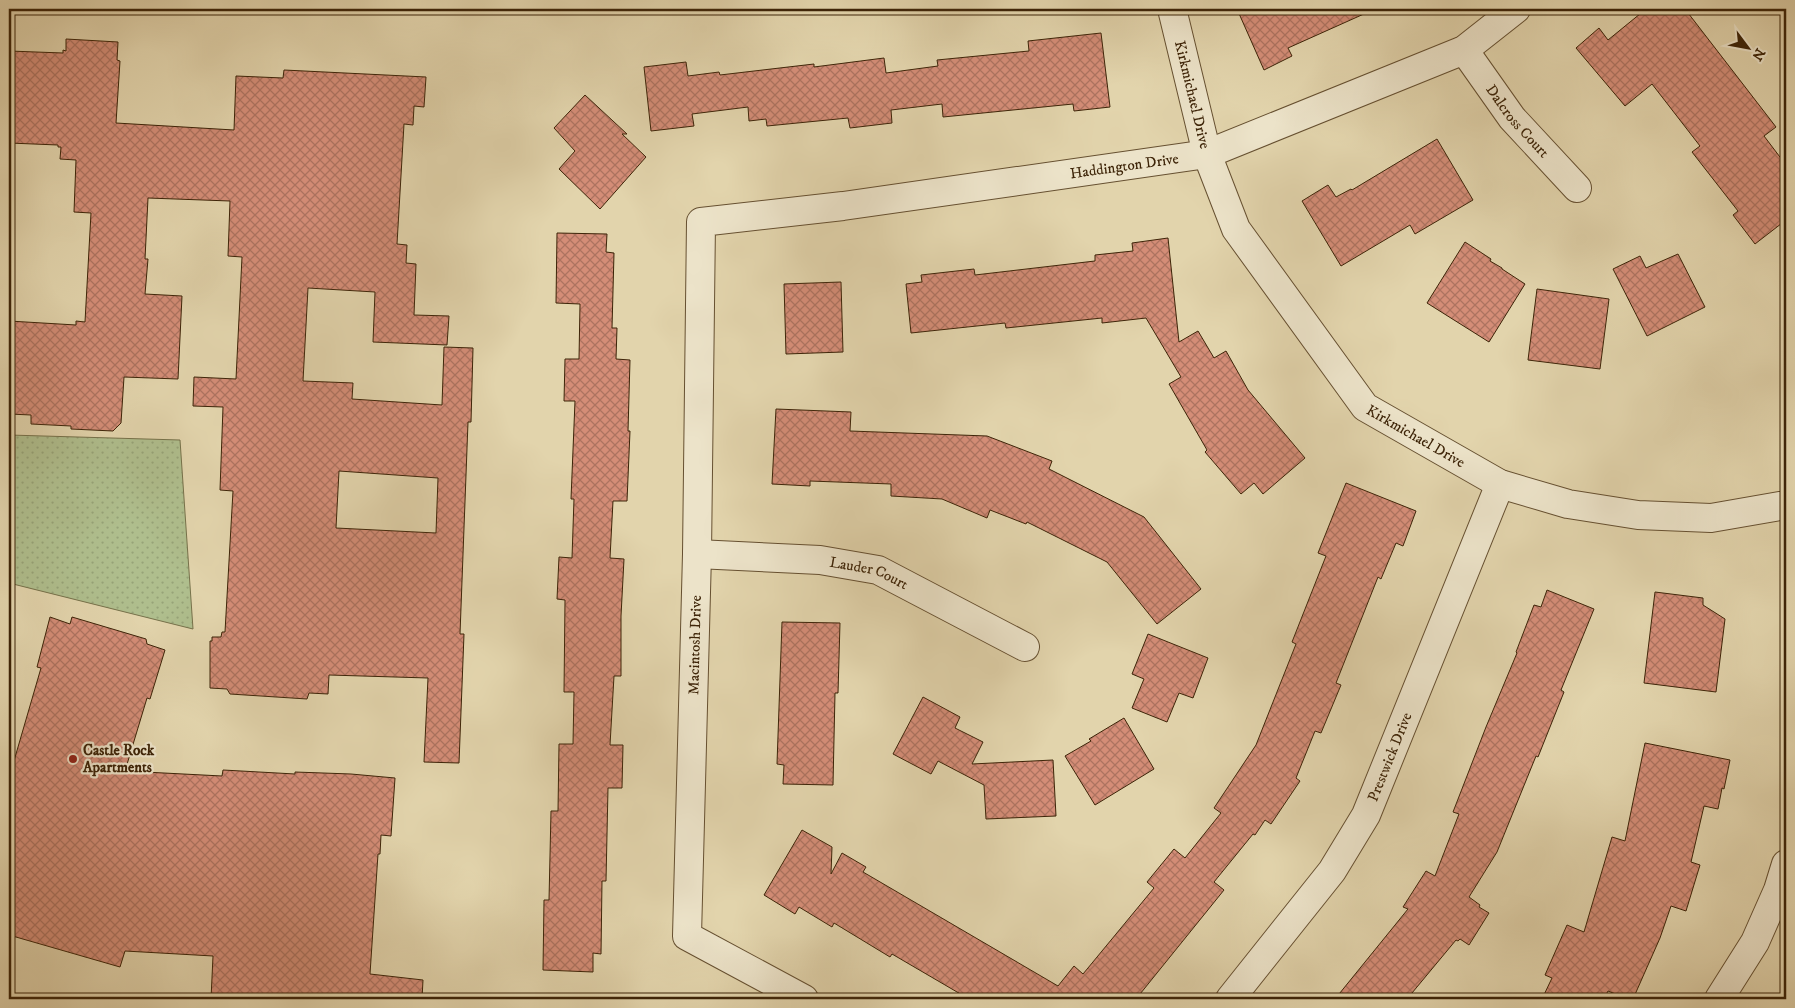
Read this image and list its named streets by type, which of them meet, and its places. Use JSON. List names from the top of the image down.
{
  "streets": {
    "street": [
      "Kirkmichael Drive",
      "Dalcross Court",
      "Haddington Drive",
      "Lauder Court",
      "Macintosh Drive",
      "Prestwick Drive"
    ]
  },
  "crossings": [
    ["Kirkmichael Drive", "Haddington Drive"],
    ["Kirkmichael Drive", "Prestwick Drive"],
    ["Dalcross Court", "Haddington Drive"],
    ["Haddington Drive", "Macintosh Drive"],
    ["Lauder Court", "Macintosh Drive"]
  ],
  "places": ["Castle Rock Apartments"],
  "north": "bottom right"
}
